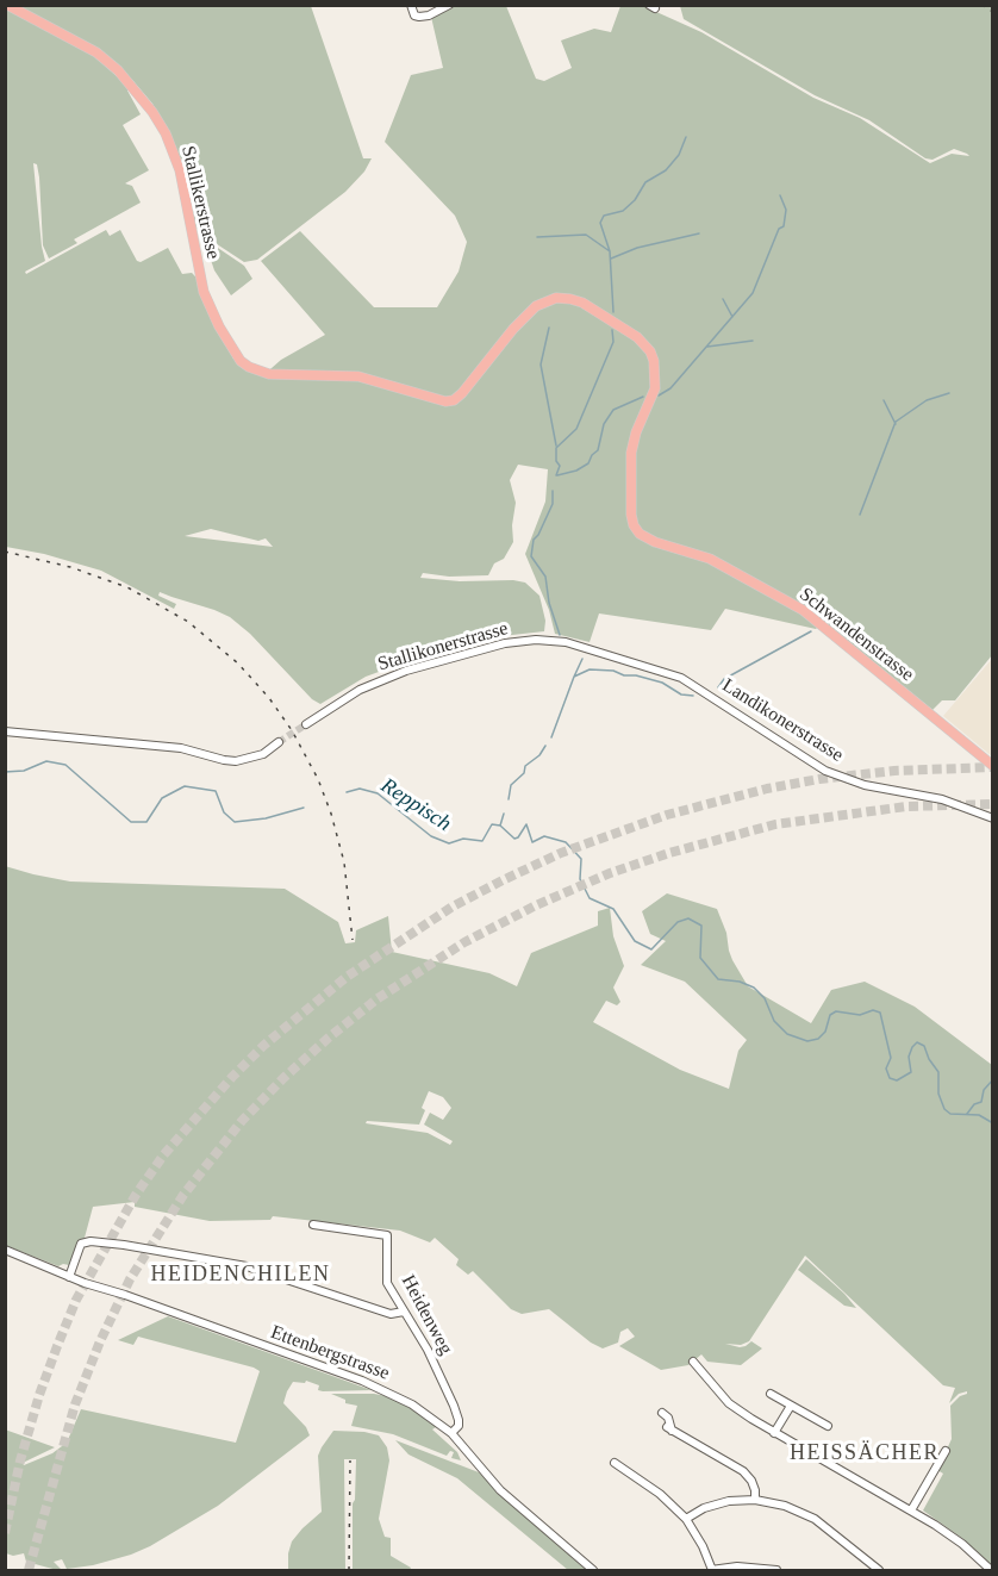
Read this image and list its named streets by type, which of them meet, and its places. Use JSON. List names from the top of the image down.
{
  "streets": {
    "main road": ["Stallikerstrasse", "Schwandenstrasse"],
    "street": [
      "Stallikonerstrasse",
      "Landikonerstrasse",
      "Heidenweg",
      "Ettenbergstrasse"
    ]
  },
  "crossings": [
    ["Stallikerstrasse", "Schwandenstrasse"],
    ["Stallikonerstrasse", "Landikonerstrasse"],
    ["Heidenweg", "Ettenbergstrasse"]
  ],
  "districts": ["HEIDENCHILEN", "HEISSÄCHER"],
  "water": ["Reppisch"]
}
